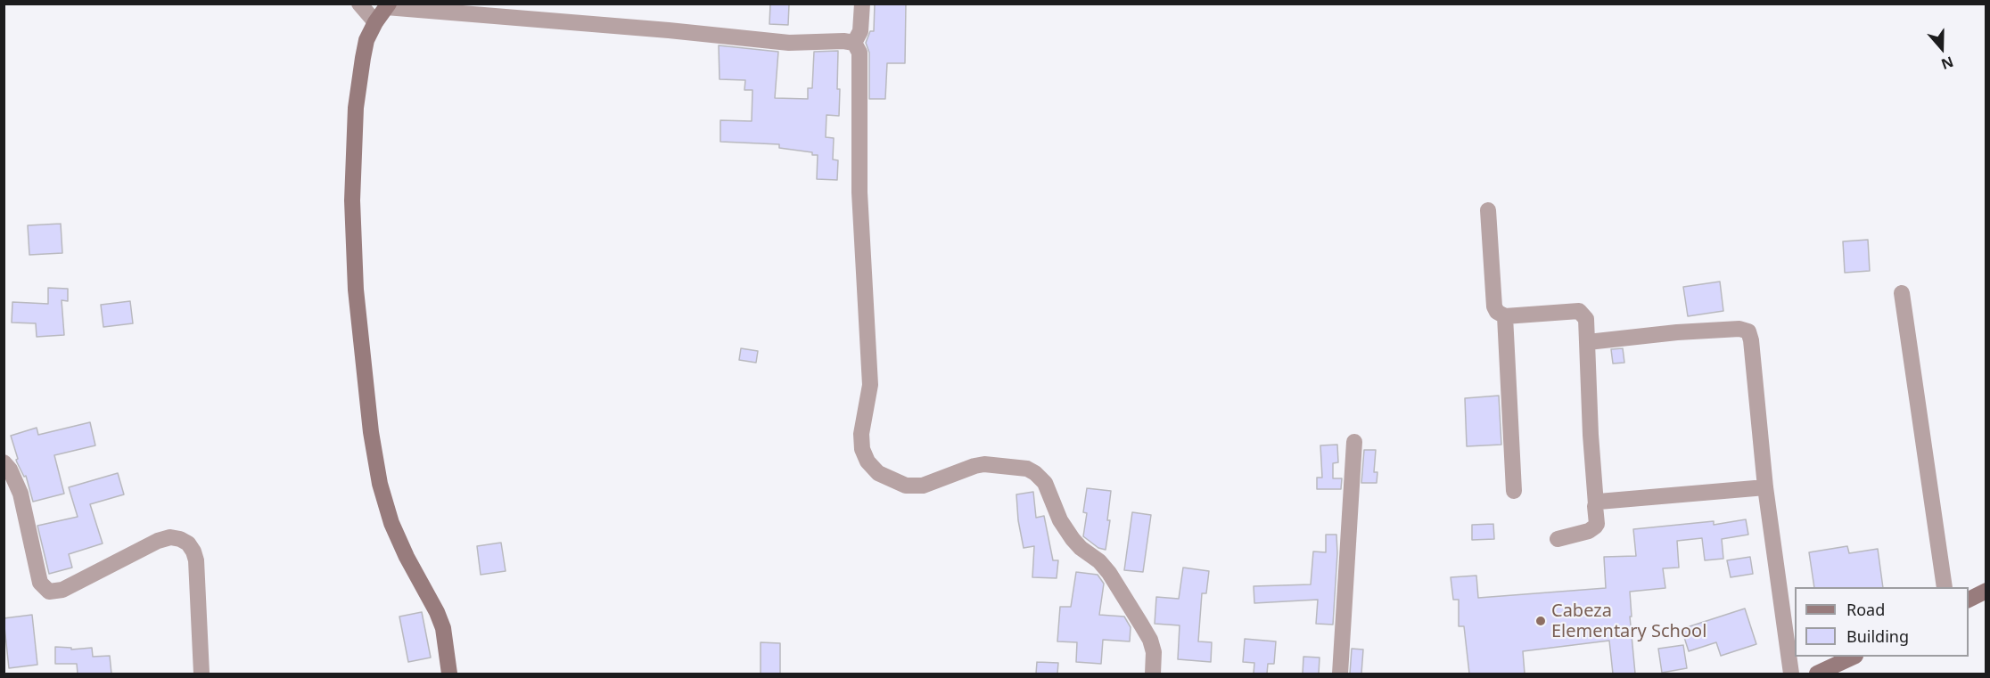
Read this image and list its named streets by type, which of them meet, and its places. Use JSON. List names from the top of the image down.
{
  "places": ["Cabeza Elementary School"],
  "legend": ["Road", "Building"],
  "north": "bottom"
}
